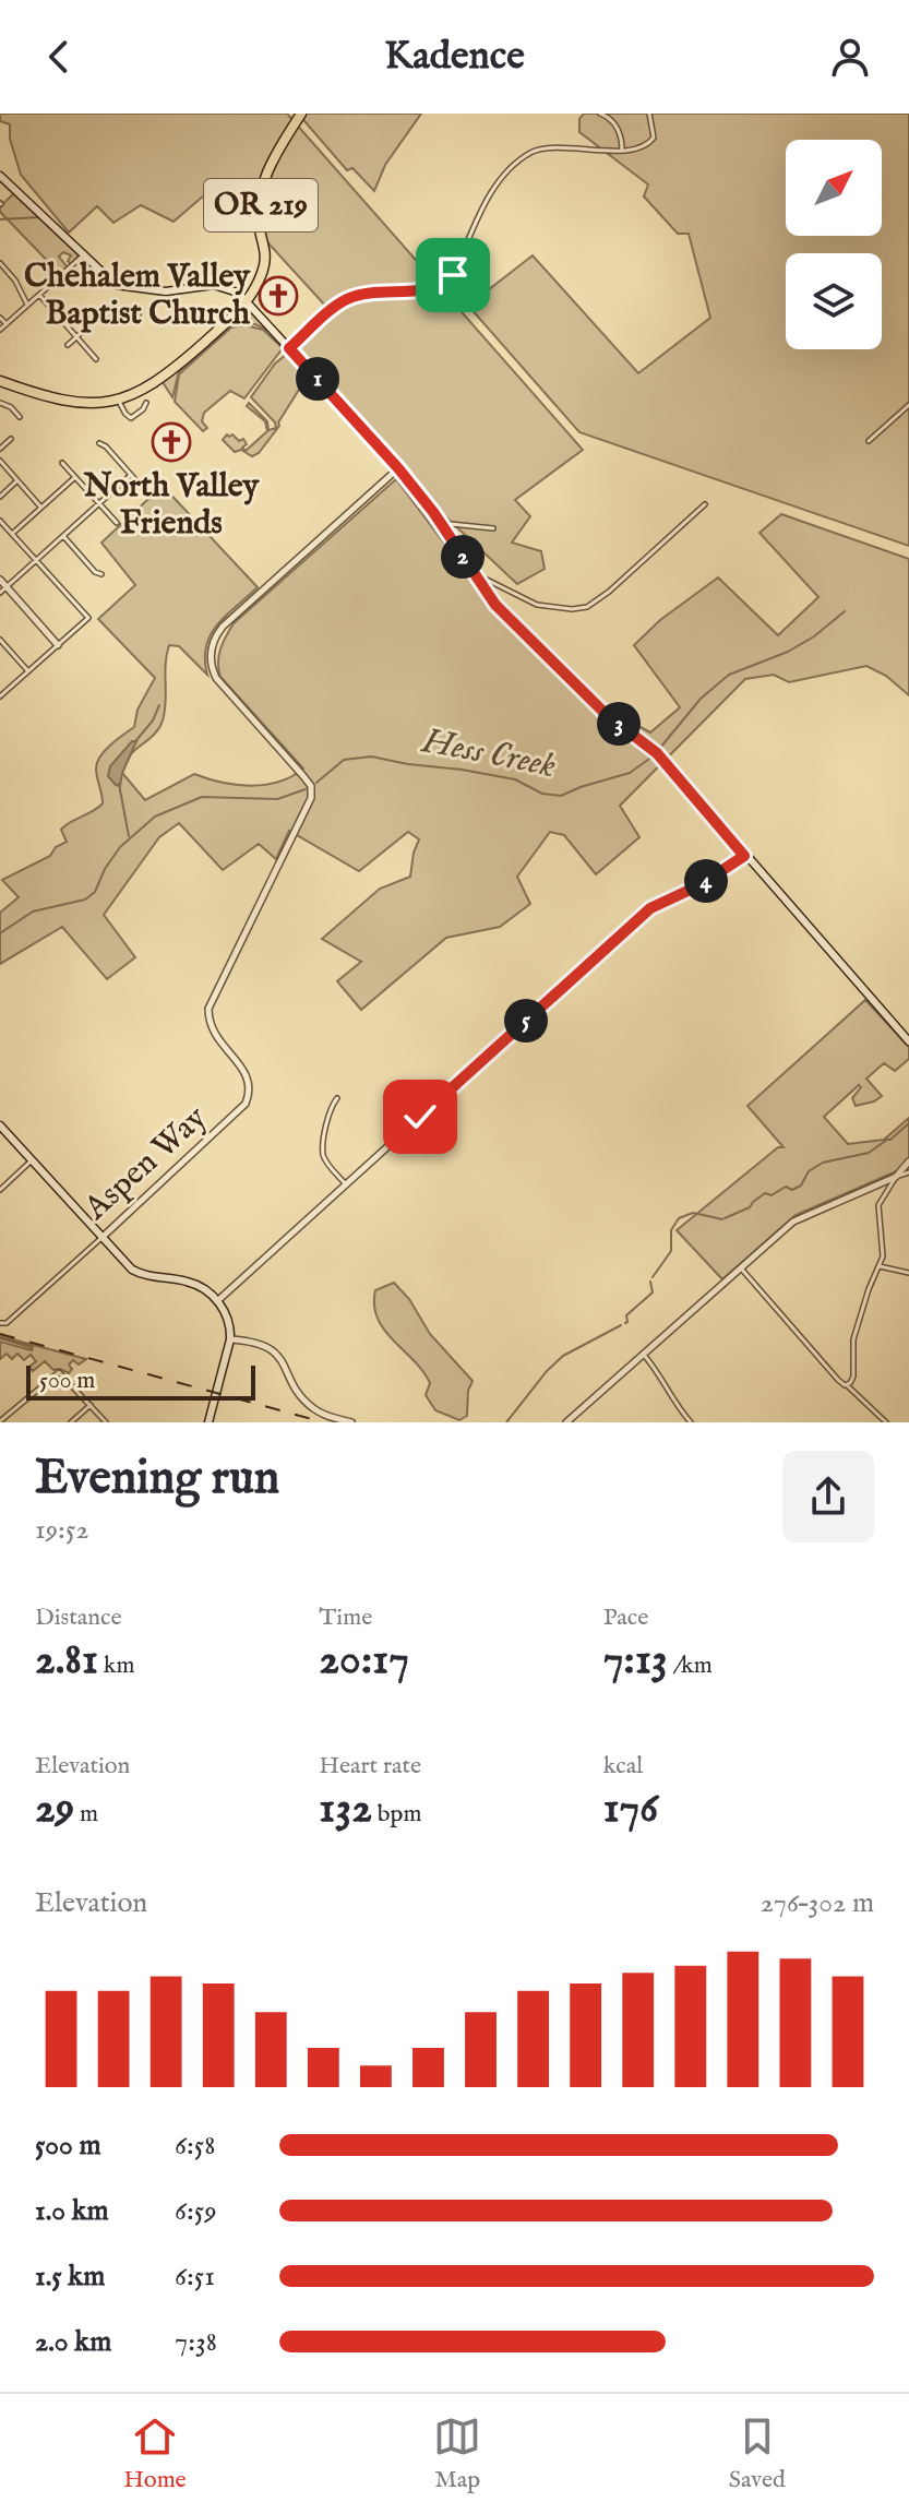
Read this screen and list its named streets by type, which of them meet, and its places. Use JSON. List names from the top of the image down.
{
  "streets": {
    "main road": ["OR 219"],
    "street": ["Aspen Way"]
  },
  "water": ["Hess Creek"],
  "places": {
    "church": ["Chehalem Valley Baptist Church", "North Valley Friends"]
  },
  "scale_bar": "500 m",
  "north": "top right",
  "page": {
    "header": "Kadence",
    "pins": [
      "1",
      "2",
      "3",
      "4",
      "5"
    ],
    "scale": "500 m",
    "heading": ["Evening run", "19:52"],
    "stats": [
      ["Distance", "2.81 km"],
      ["Time", "20:17"],
      ["Pace", "7:13 /km"],
      ["Elevation", "29 m"],
      ["Heart rate", "132 bpm"],
      ["kcal", "176"]
    ],
    "chart": ["Elevation", "276–302 m"],
    "list": [
      {
        "name": "500 m",
        "note": "6:58"
      },
      {
        "name": "1.0 km",
        "note": "6:59"
      },
      {
        "name": "1.5 km",
        "note": "6:51"
      },
      {
        "name": "2.0 km",
        "note": "7:38"
      }
    ],
    "tabs": ["Home", "Map", "Saved"]
  }
}
